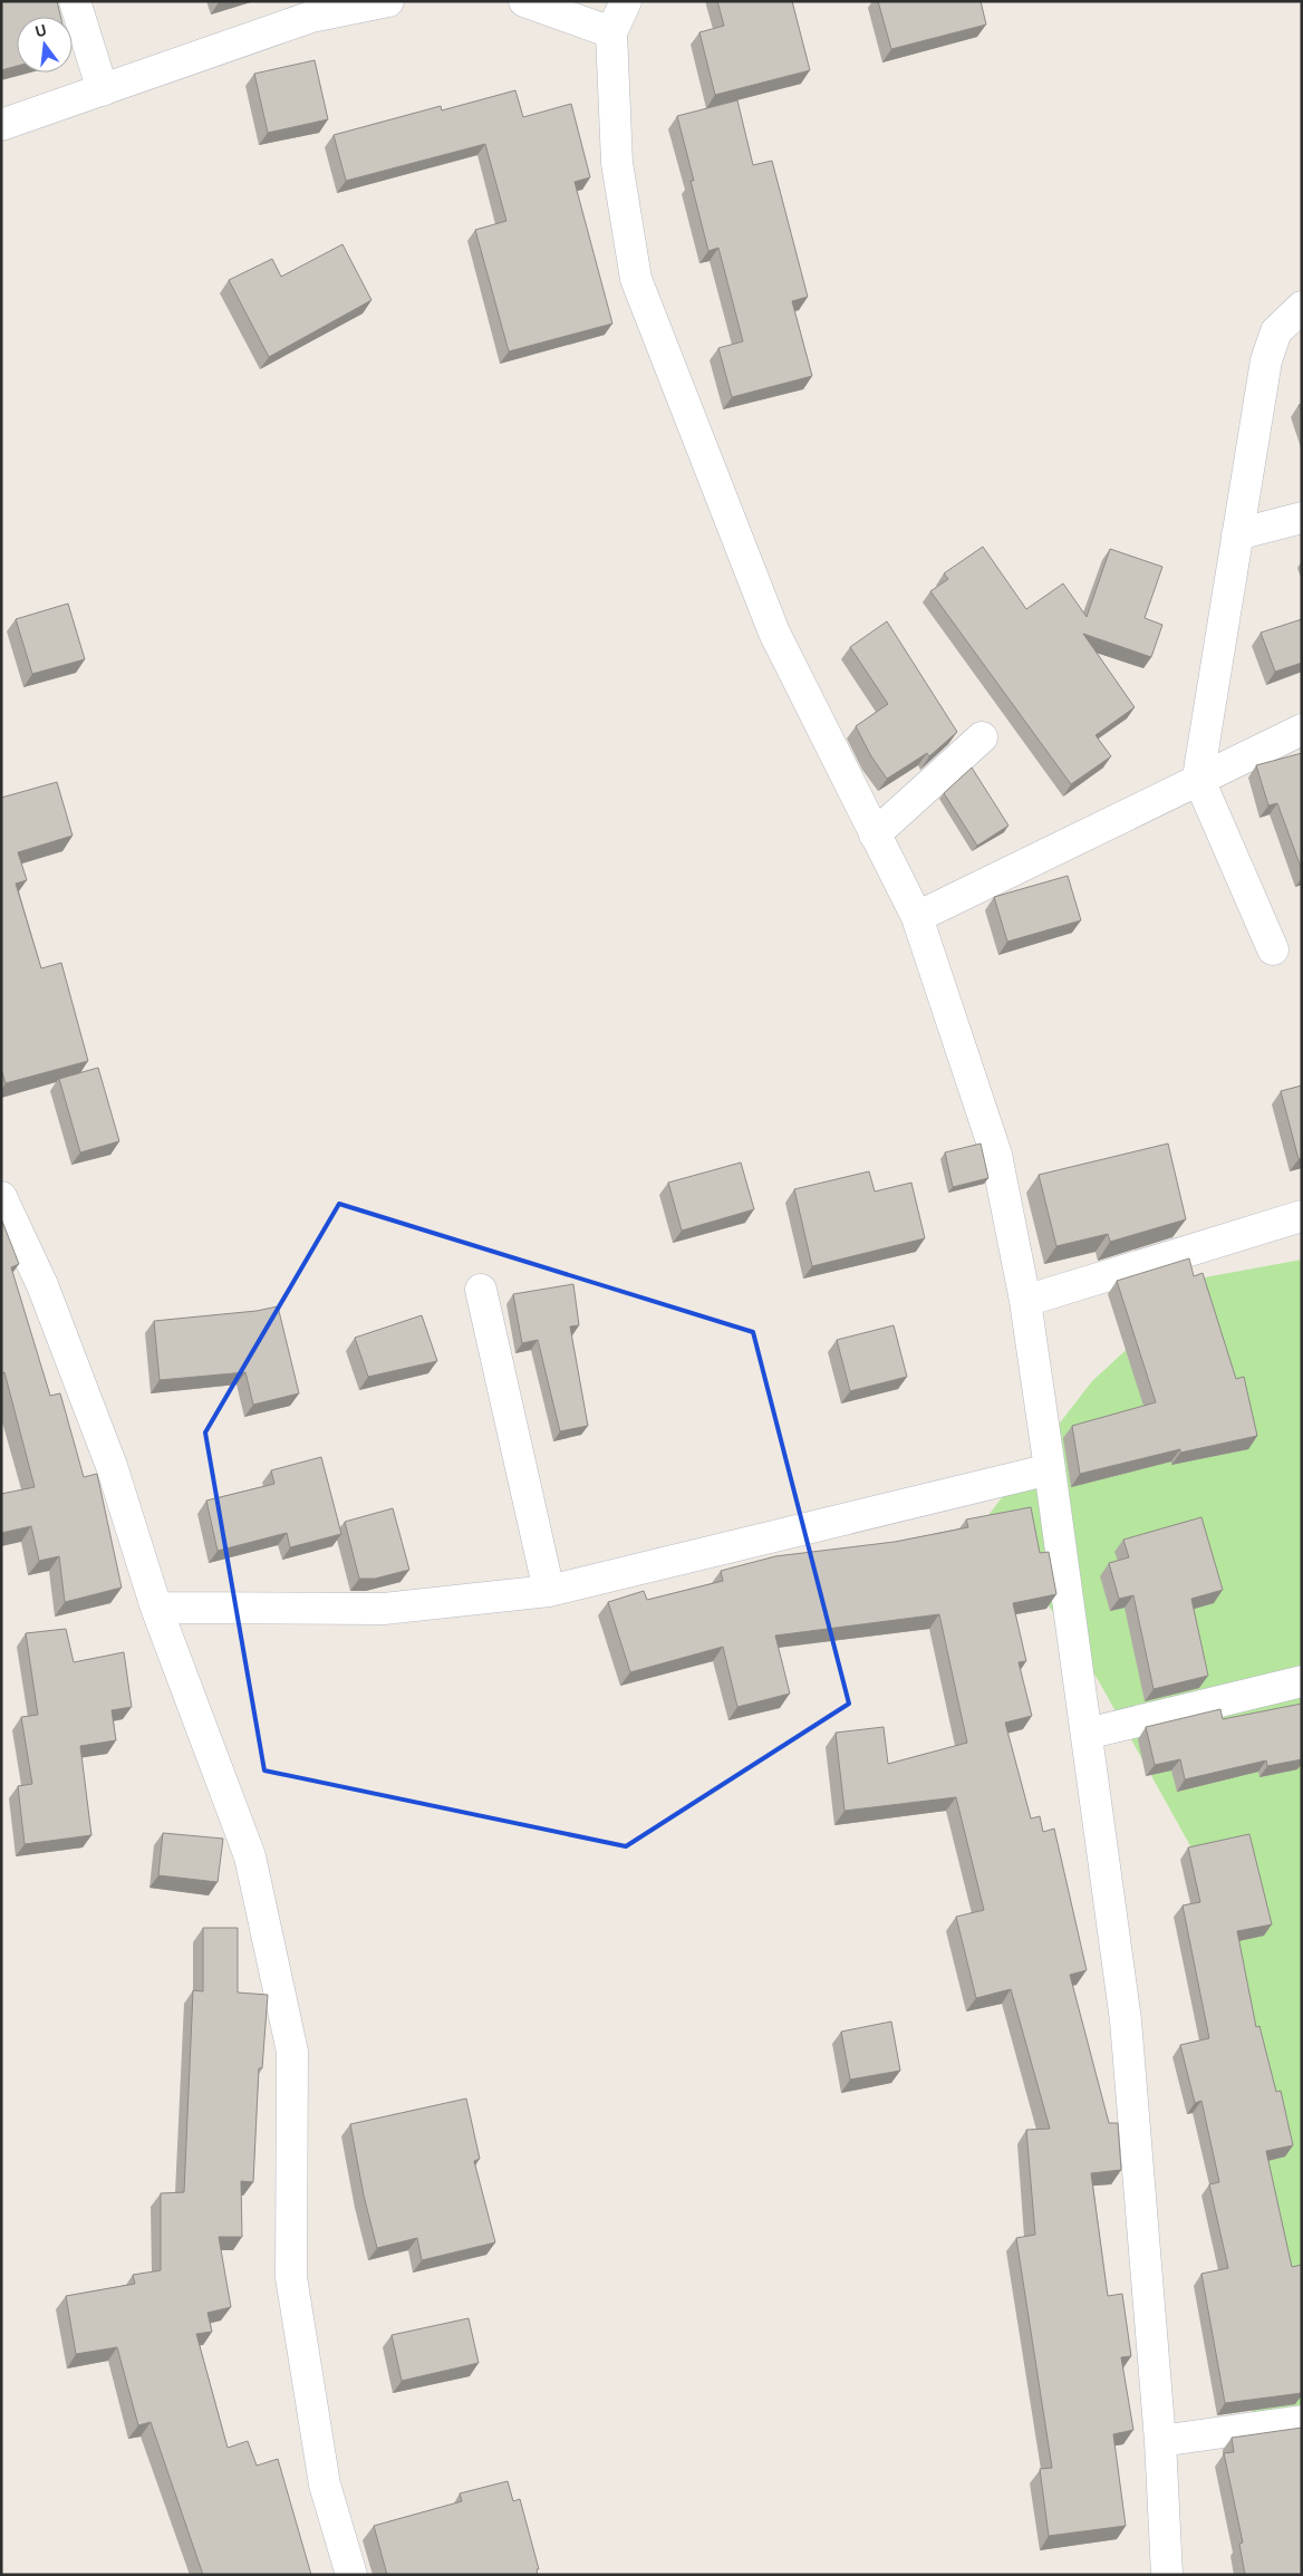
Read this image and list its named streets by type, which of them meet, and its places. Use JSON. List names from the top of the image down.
{
  "north": "top"
}
